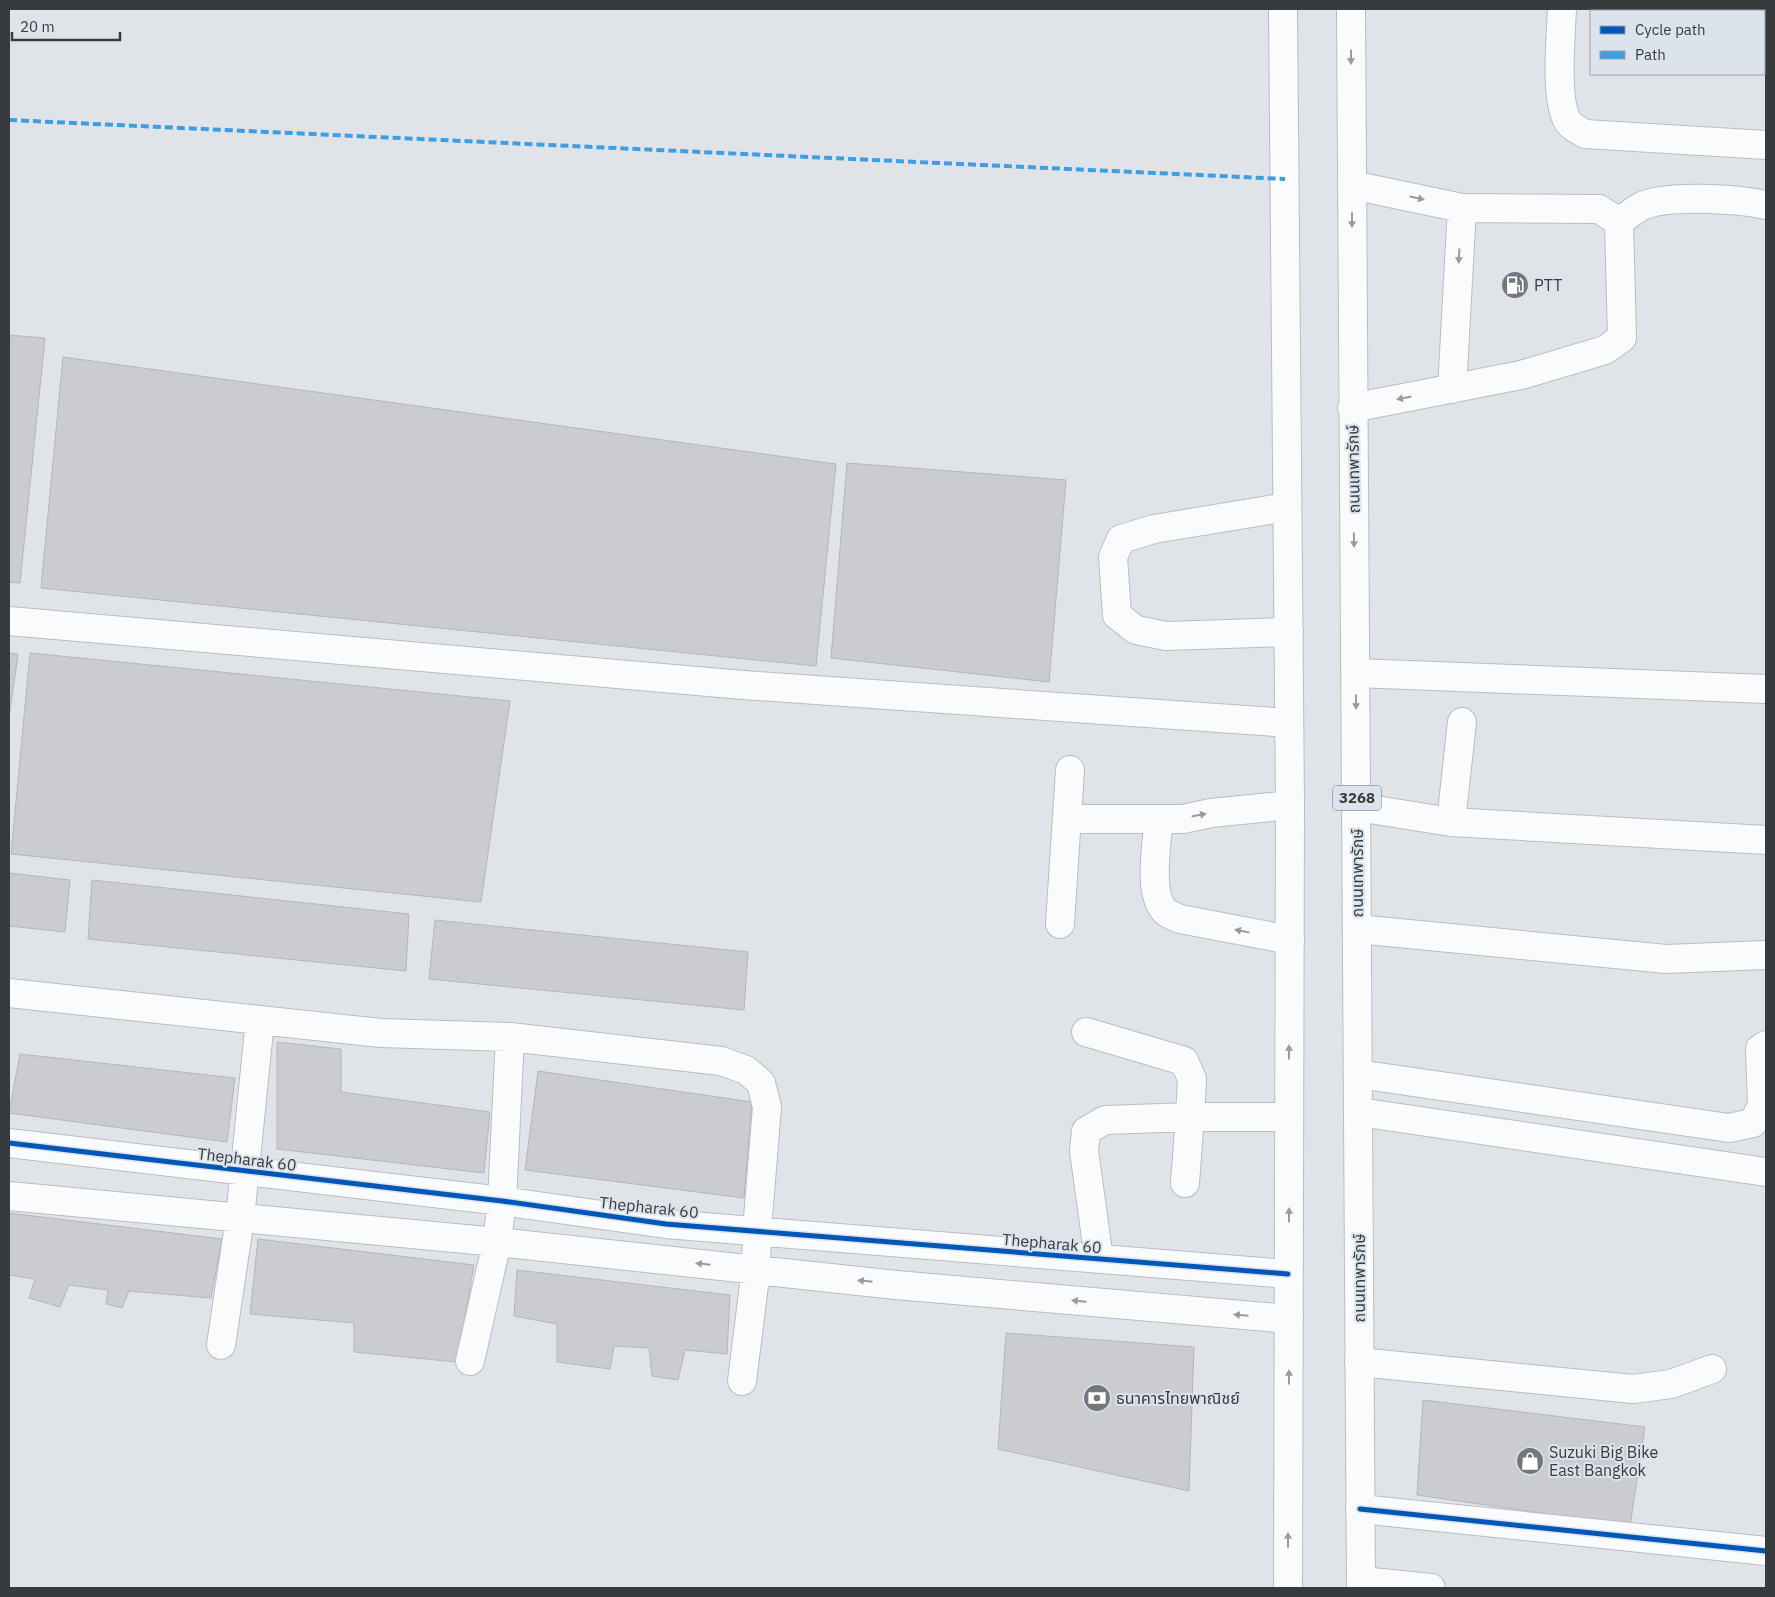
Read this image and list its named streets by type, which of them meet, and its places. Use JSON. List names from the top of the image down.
{
  "streets": {
    "street": ["ถนนเทพารักษ์", "3268", "Thepharak 60"]
  },
  "places": {
    "fuel station": ["PTT"],
    "bank": ["ธนาคารไทยพาณิชย์"],
    "shop": ["Suzuki Big Bike East Bangkok"]
  },
  "legend": ["Cycle path", "Path"],
  "scale_bar": "20 m"
}
